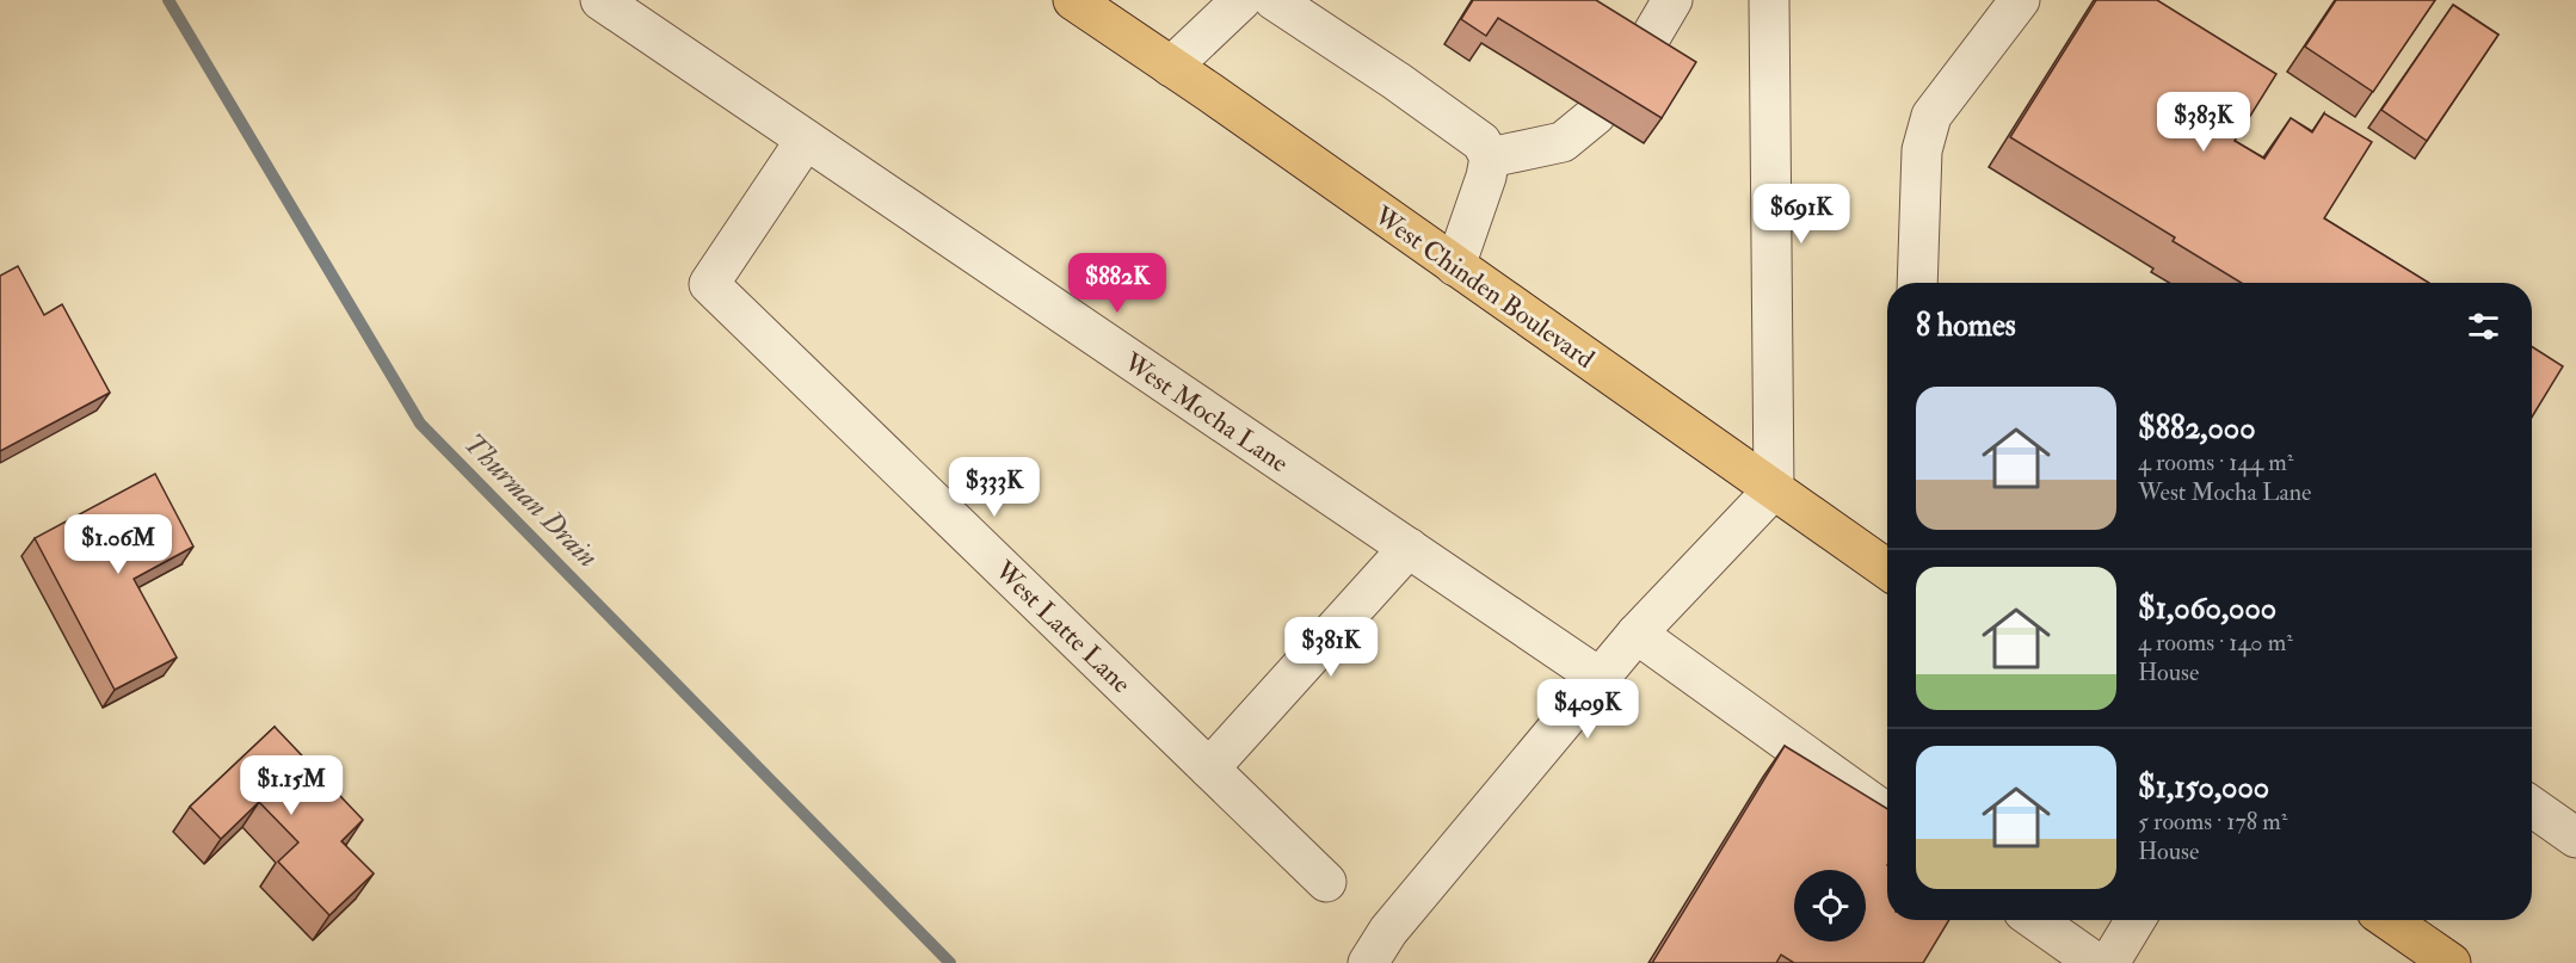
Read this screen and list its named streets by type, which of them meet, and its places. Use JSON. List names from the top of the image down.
{
  "streets": {
    "main road": ["West Chinden Boulevard"],
    "street": ["West Mocha Lane", "West Latte Lane"]
  },
  "crossings": [
    ["West Mocha Lane", "West Latte Lane"]
  ],
  "water": ["Thurman Drain"],
  "page": {
    "price": [
      "$383K",
      "$691K",
      "$882K",
      "$333K",
      "$1.06M",
      "$381K",
      "$409K",
      "$1.15M"
    ],
    "heading": "8 homes",
    "list": [
      {
        "name": "$882,000",
        "note": "4 rooms · 144 m² · West Mocha Lane"
      },
      {
        "name": "$1,060,000",
        "note": "4 rooms · 140 m² · House"
      },
      {
        "name": "$1,150,000",
        "note": "5 rooms · 178 m² · House"
      }
    ]
  }
}
